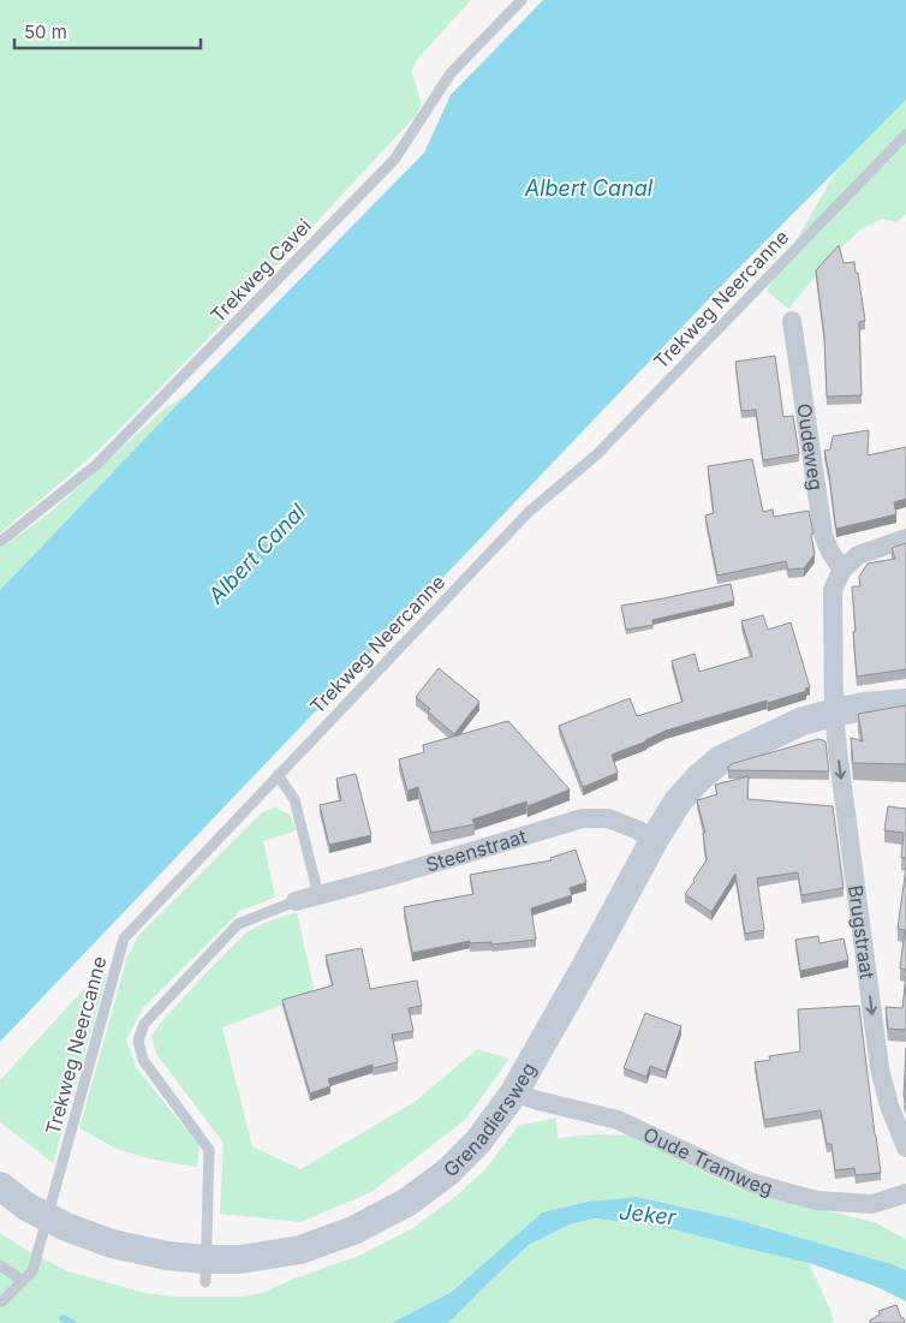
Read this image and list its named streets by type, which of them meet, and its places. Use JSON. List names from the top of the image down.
{
  "streets": {
    "main road": ["Grenadiersweg"],
    "street": [
      "Oudeweg",
      "Steenstraat",
      "Brugstraat",
      "Oude Tramweg"
    ],
    "lane": ["Trekweg Cavei", "Trekweg Neercanne"]
  },
  "crossings": [
    ["Steenstraat", "Grenadiersweg"],
    ["Brugstraat", "Grenadiersweg"],
    ["Grenadiersweg", "Oude Tramweg"]
  ],
  "one_way": ["Brugstraat"],
  "water": ["Albert Canal", "Jeker"],
  "scale_bar": "50 m"
}
